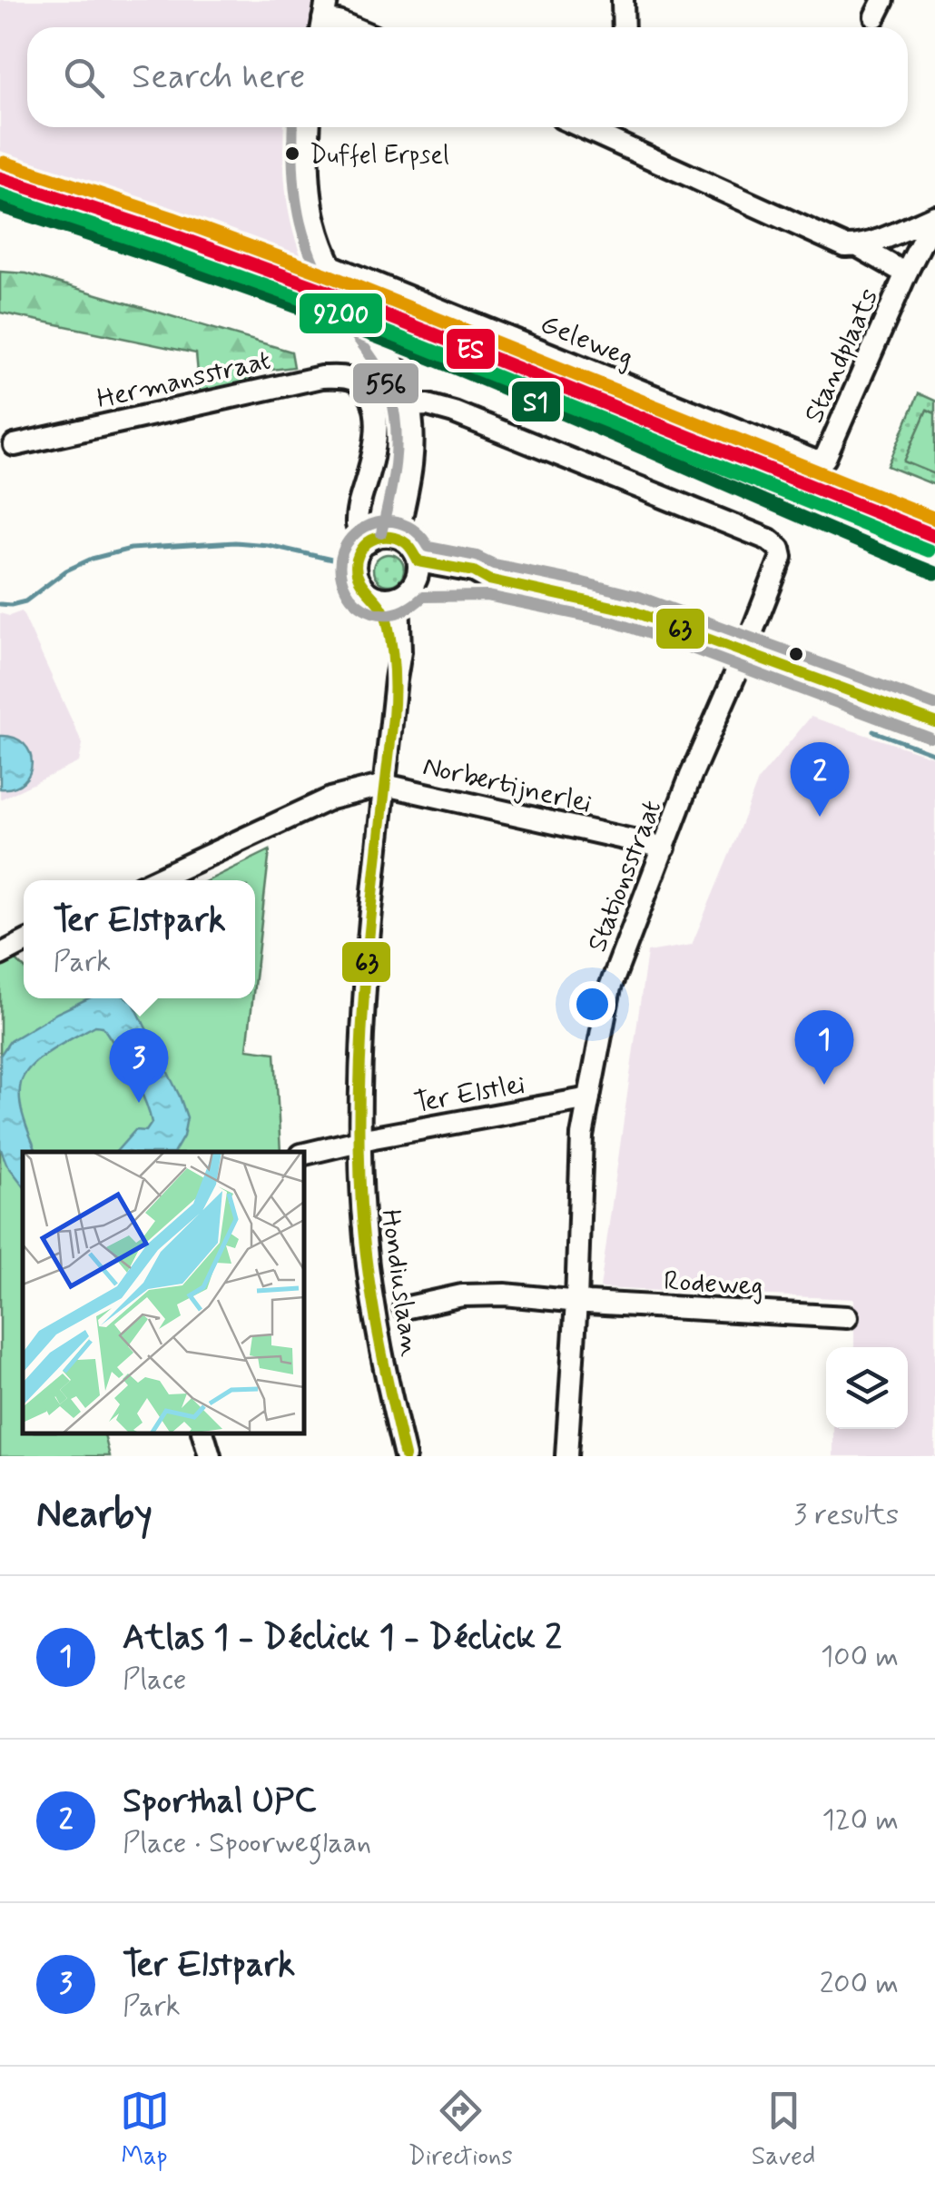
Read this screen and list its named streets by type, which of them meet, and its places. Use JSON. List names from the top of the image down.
{
  "streets": {
    "street": [
      "Geleweg",
      "Standplaats",
      "Hermansstraat",
      "Norbertijnerlei",
      "Stationsstraat",
      "Ter Elstlei",
      "Hondiuslaan",
      "Rodeweg"
    ]
  },
  "crossings": [
    ["Geleweg", "Standplaats"],
    ["Hermansstraat", "Hondiuslaan"],
    ["Norbertijnerlei", "Stationsstraat"],
    ["Norbertijnerlei", "Hondiuslaan"],
    ["Stationsstraat", "Ter Elstlei"],
    ["Stationsstraat", "Rodeweg"],
    ["Ter Elstlei", "Hondiuslaan"]
  ],
  "places": ["Duffel Erpsel"],
  "lines": [
    "transit line 556",
    "transit line ES",
    "transit line 9200",
    "transit line S1",
    "transit line 63"
  ],
  "page": {
    "search": "Search here",
    "pins": ["2", "1", "3"],
    "popup": ["Ter Elstpark", "Park"],
    "heading": ["Nearby", "3 results"],
    "list": [
      {
        "mark": "1",
        "name": "Atlas 1 - Déclick 1 - Déclick 2",
        "note": "Place",
        "value": "100 m"
      },
      {
        "mark": "2",
        "name": "Sporthal UPC",
        "note": "Place · Spoorweglaan",
        "value": "120 m"
      },
      {
        "mark": "3",
        "name": "Ter Elstpark",
        "note": "Park",
        "value": "200 m"
      }
    ],
    "nav": ["Map", "Directions", "Saved"]
  }
}
